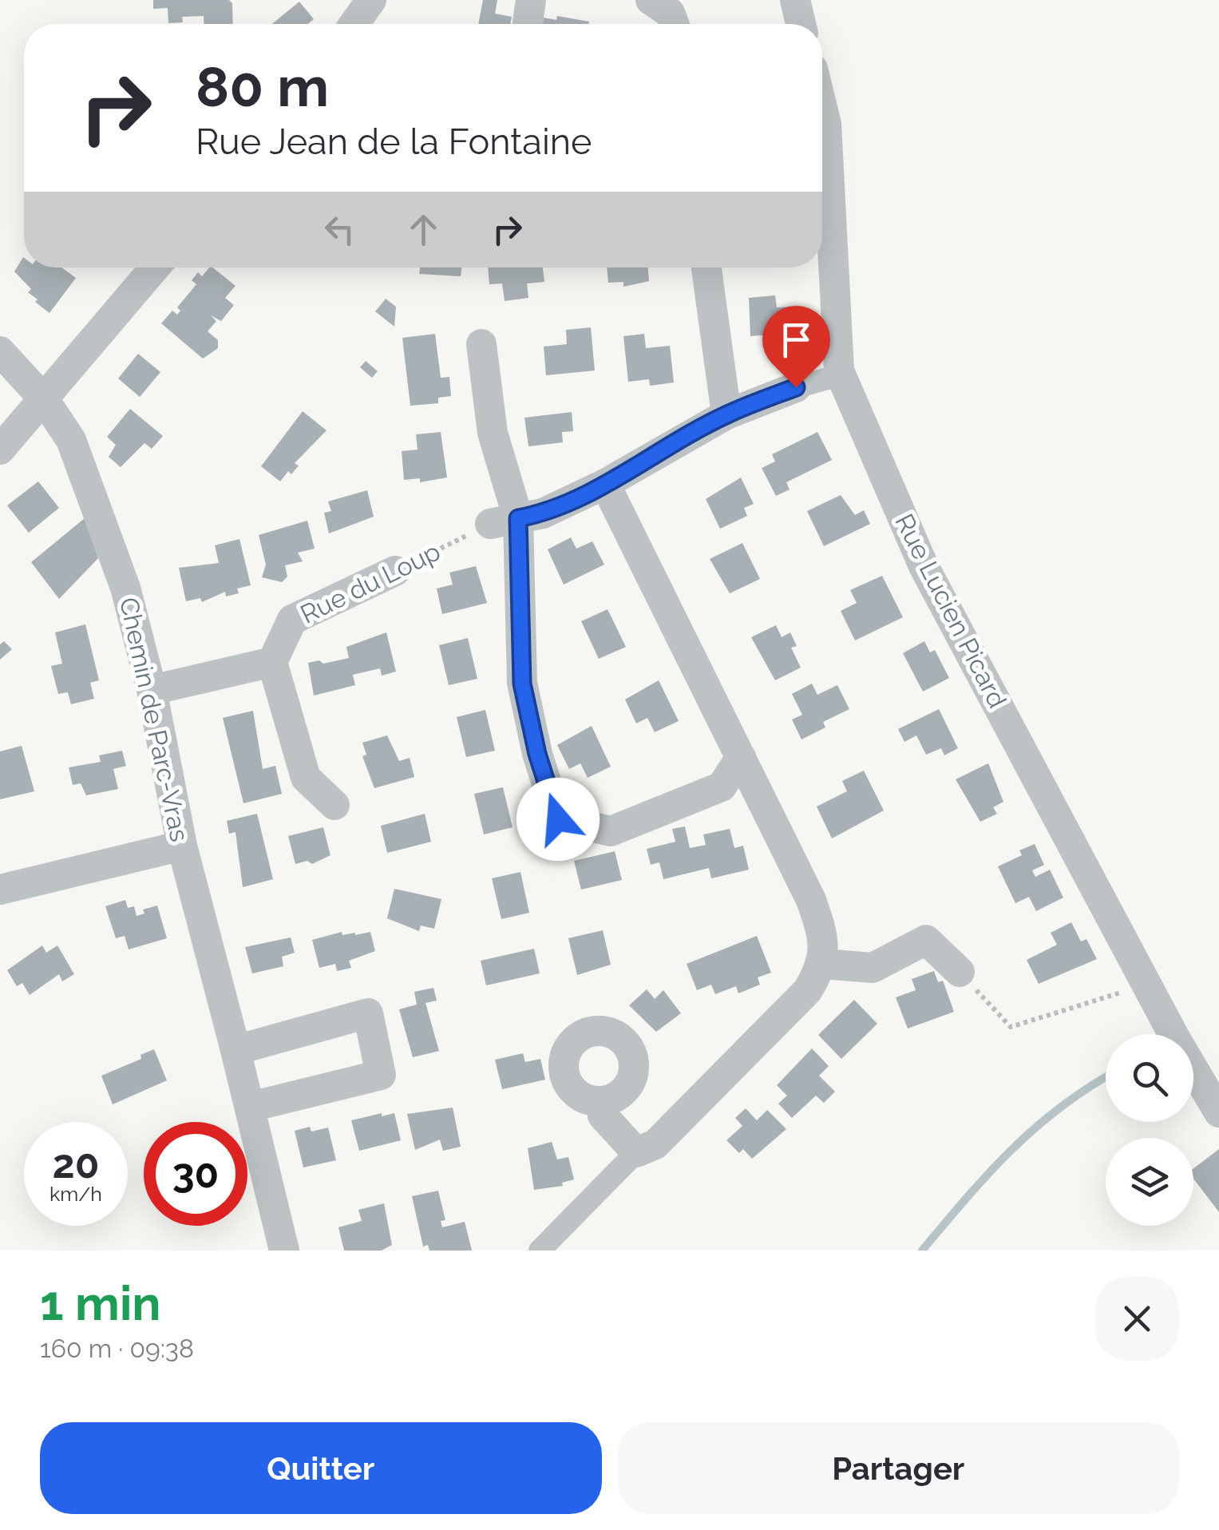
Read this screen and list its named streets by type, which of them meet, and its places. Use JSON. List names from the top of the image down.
{
  "streets": {
    "street": ["Rue du Loup", "Rue Lucien Picard", "Chemin de Parc-Vras"]
  },
  "page": {
    "turn": ["80 m", "Rue Jean de la Fontaine"],
    "speed": "20 km/h",
    "limit": "30",
    "heading": ["1 min", "160 m · 09:38"],
    "buttons": ["Quitter", "Partager"]
  }
}
